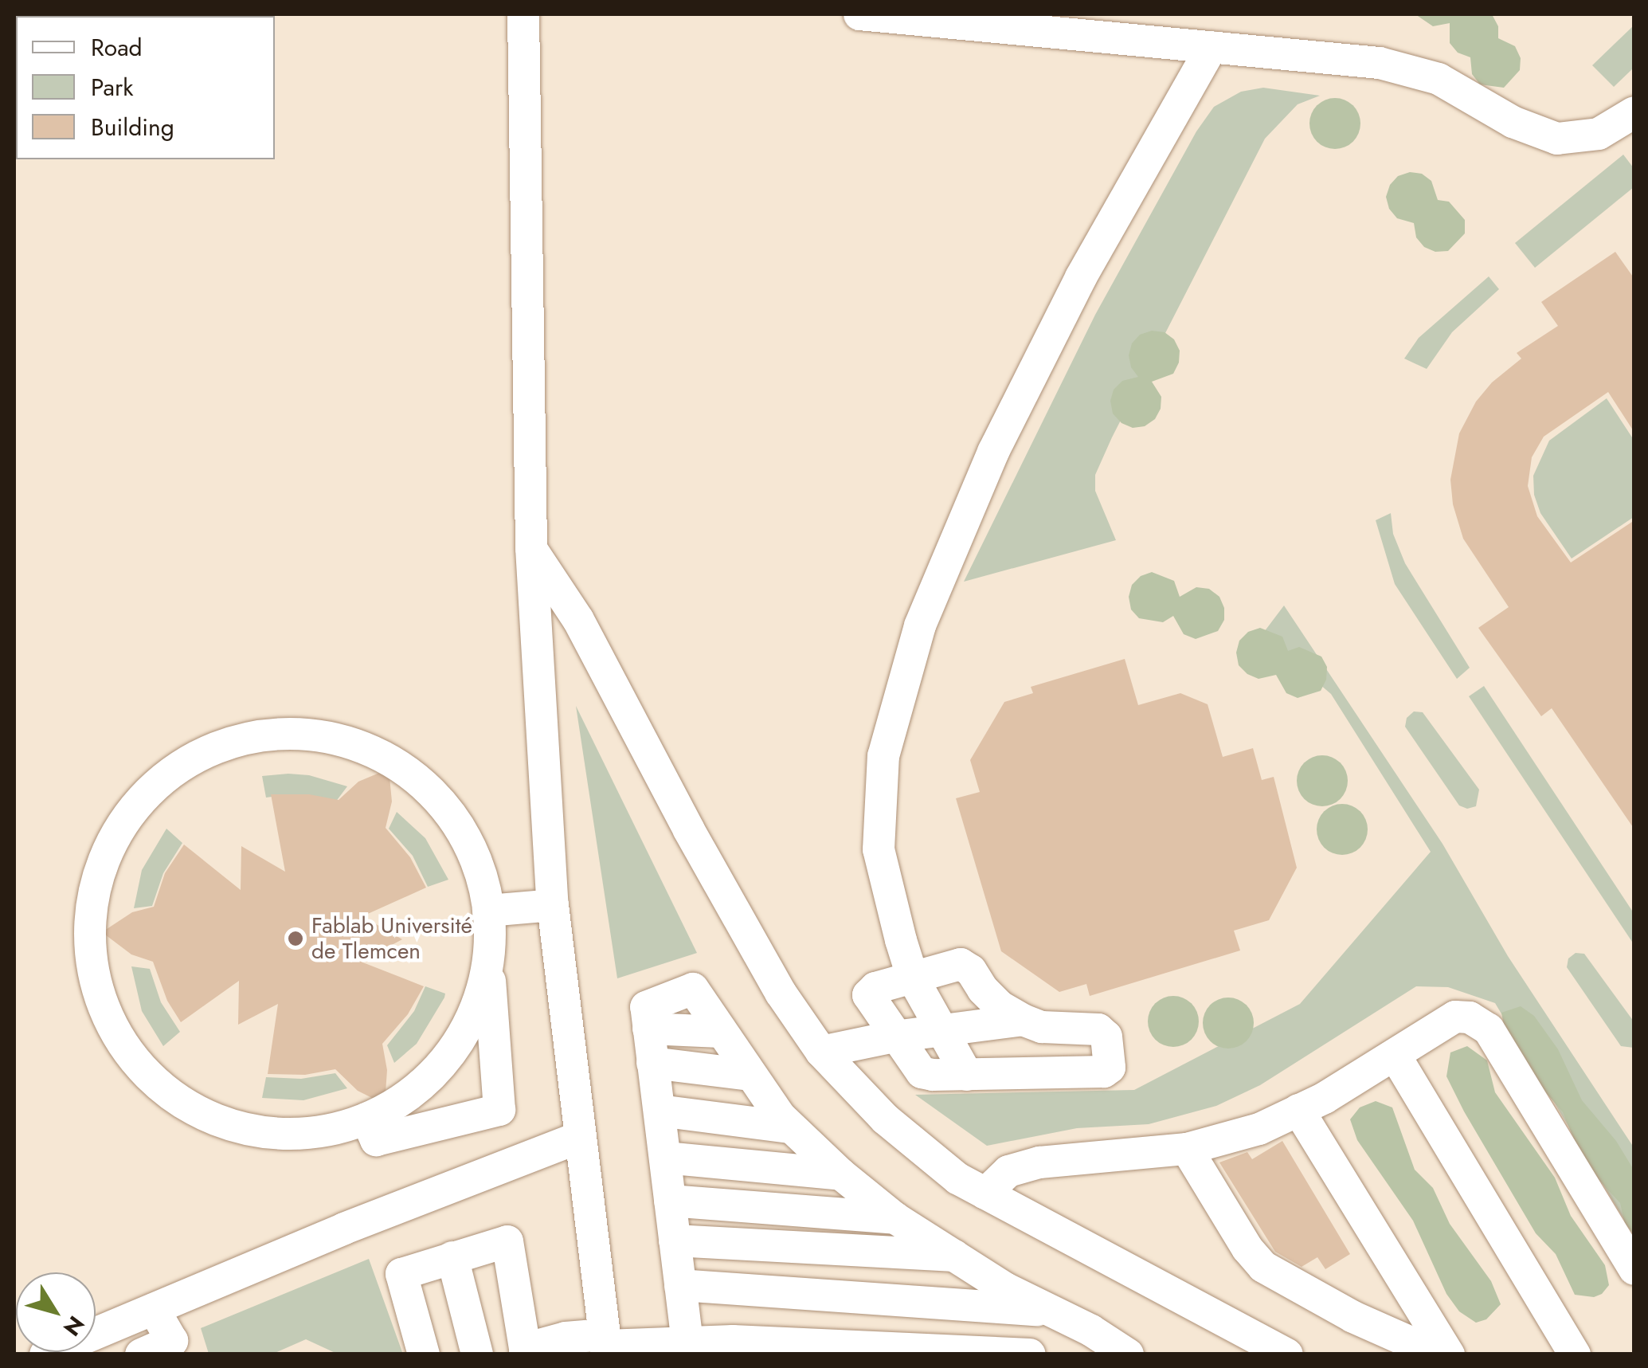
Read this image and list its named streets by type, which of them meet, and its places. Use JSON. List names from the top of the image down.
{
  "places": ["Fablab Université de Tlemcen"],
  "legend": ["Road", "Park", "Building"],
  "north": "bottom right"
}
